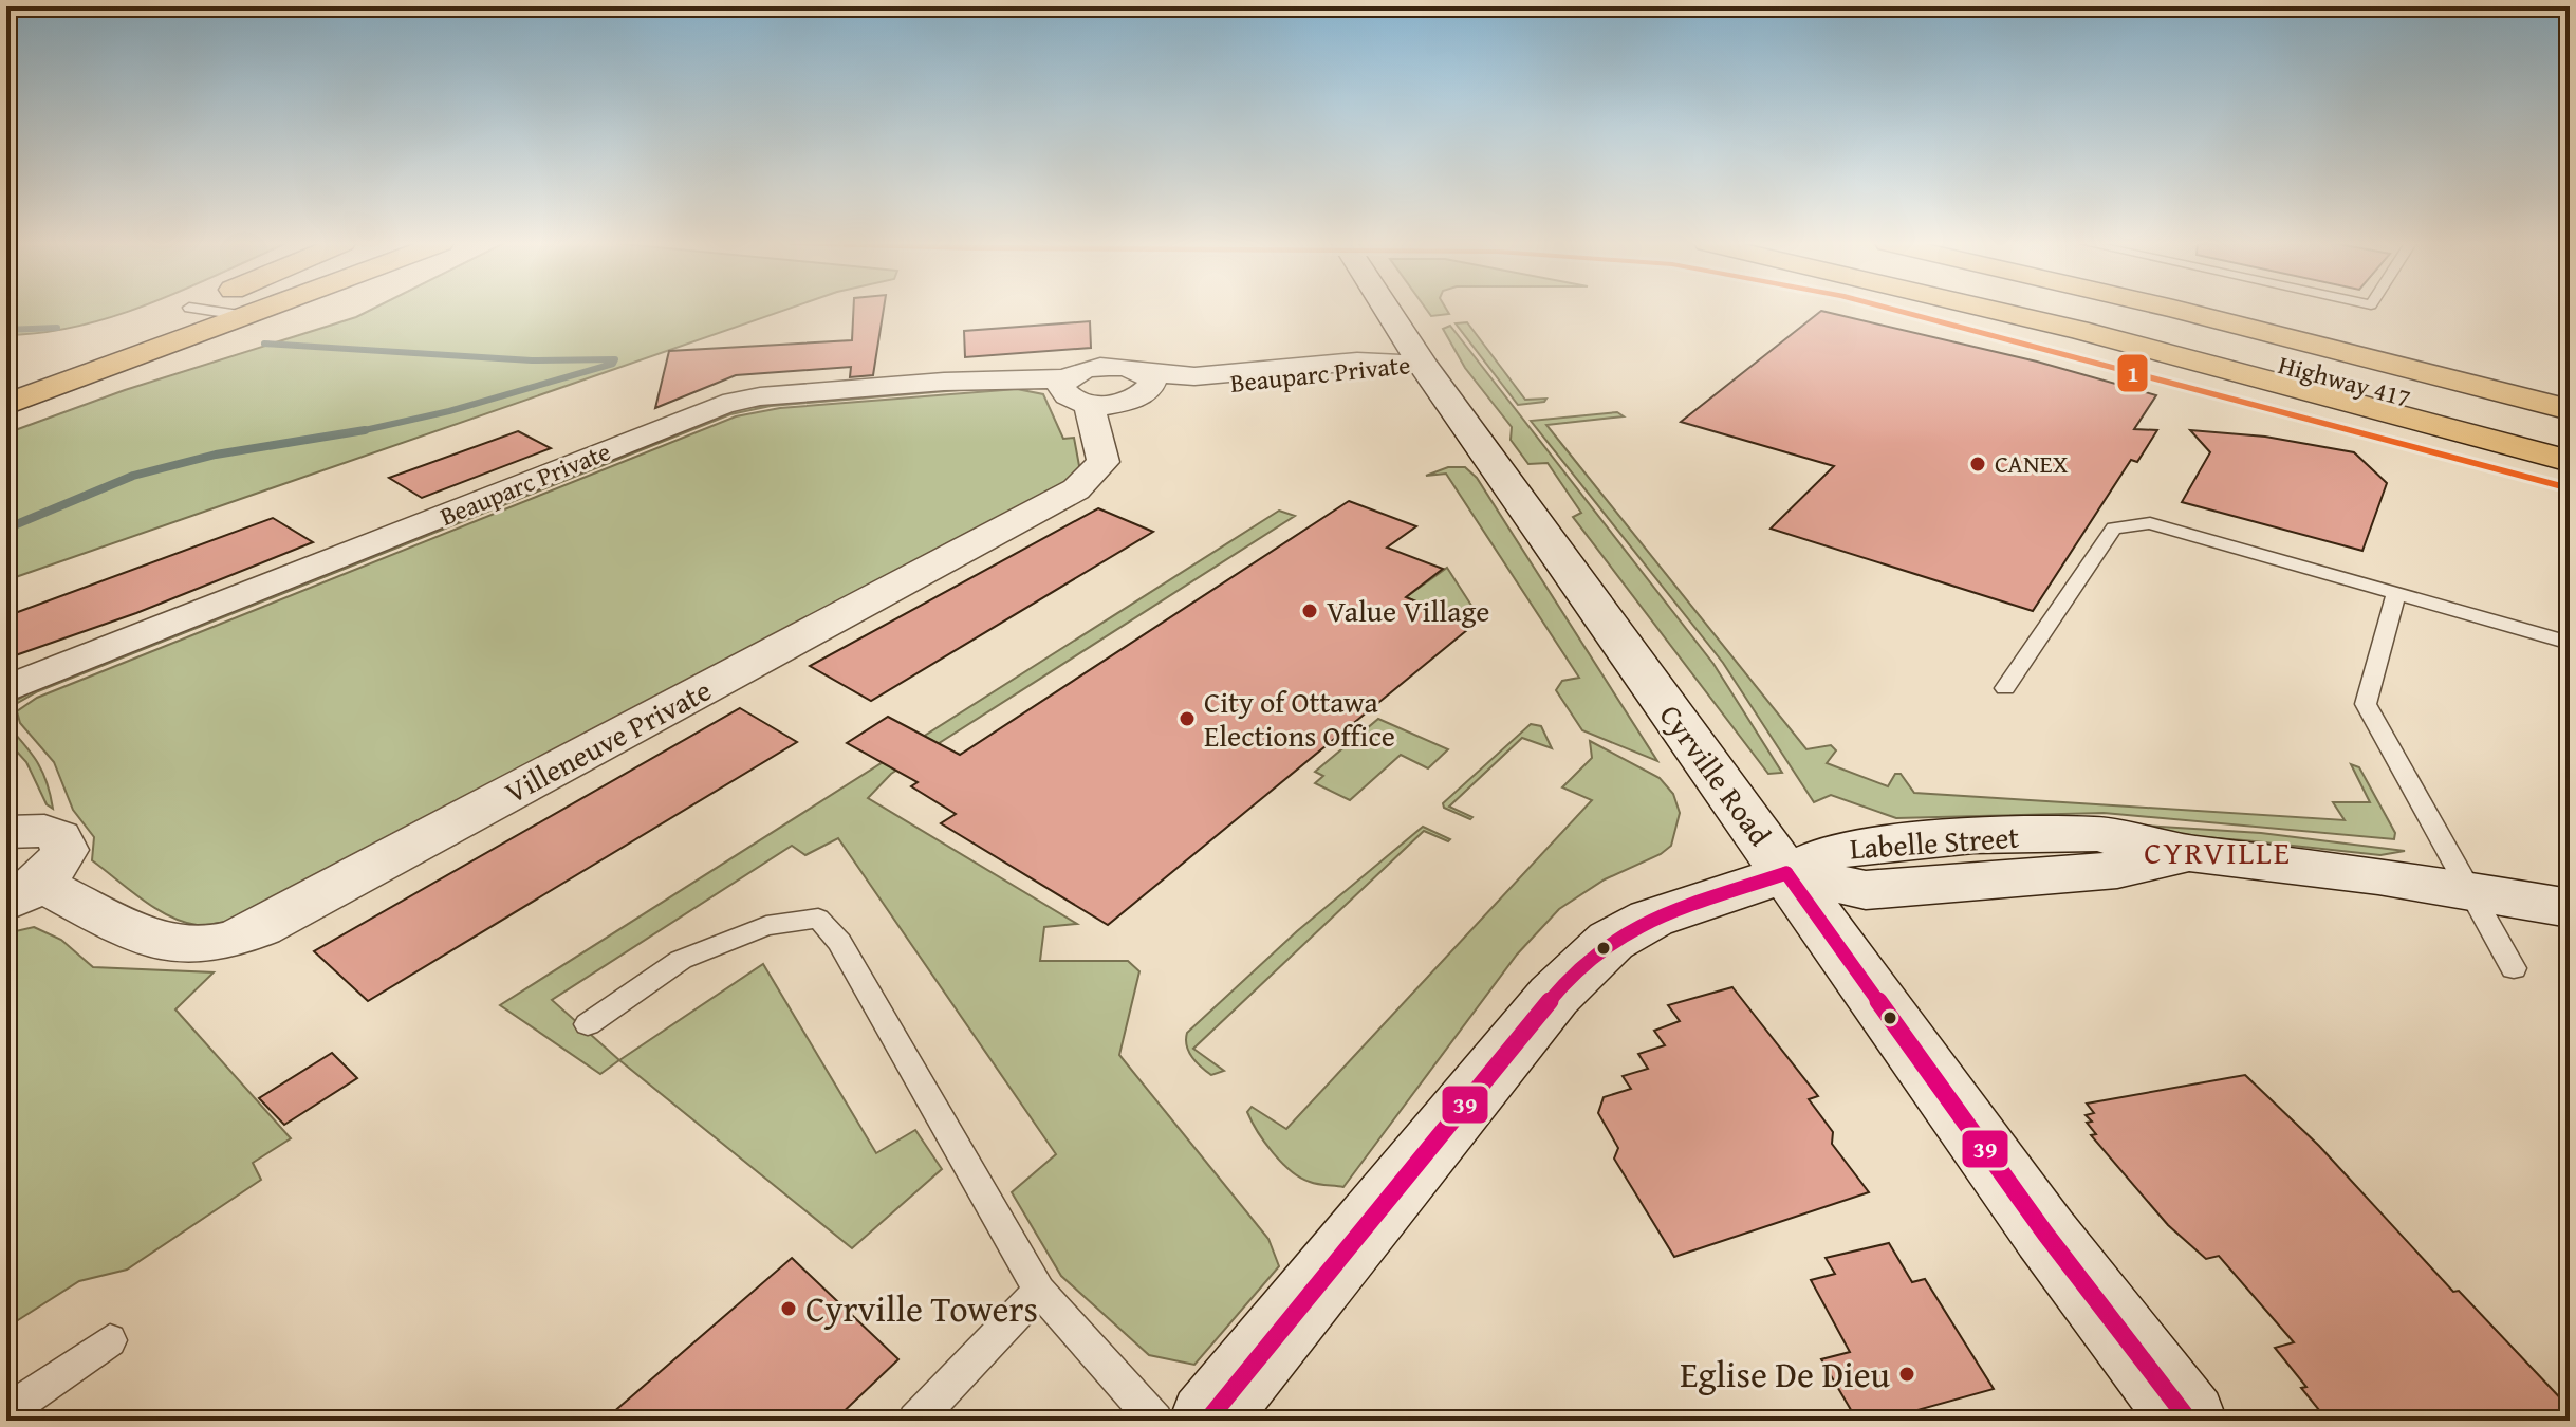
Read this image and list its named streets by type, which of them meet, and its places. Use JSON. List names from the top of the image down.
{
  "streets": {
    "main road": ["Highway 417", "Cyrville Road", "Labelle Street"],
    "street": ["Beauparc Private", "Villeneuve Private"]
  },
  "crossings": [
    ["Beauparc Private", "Villeneuve Private"],
    ["Beauparc Private", "Cyrville Road"],
    ["Cyrville Road", "Labelle Street"]
  ],
  "districts": ["CYRVILLE"],
  "places": [
    "CANEX",
    "Value Village",
    "City of Ottawa Elections Office",
    "Cyrville Towers",
    "Eglise De Dieu"
  ],
  "lines": ["transit line 1", "transit line 39"]
}
